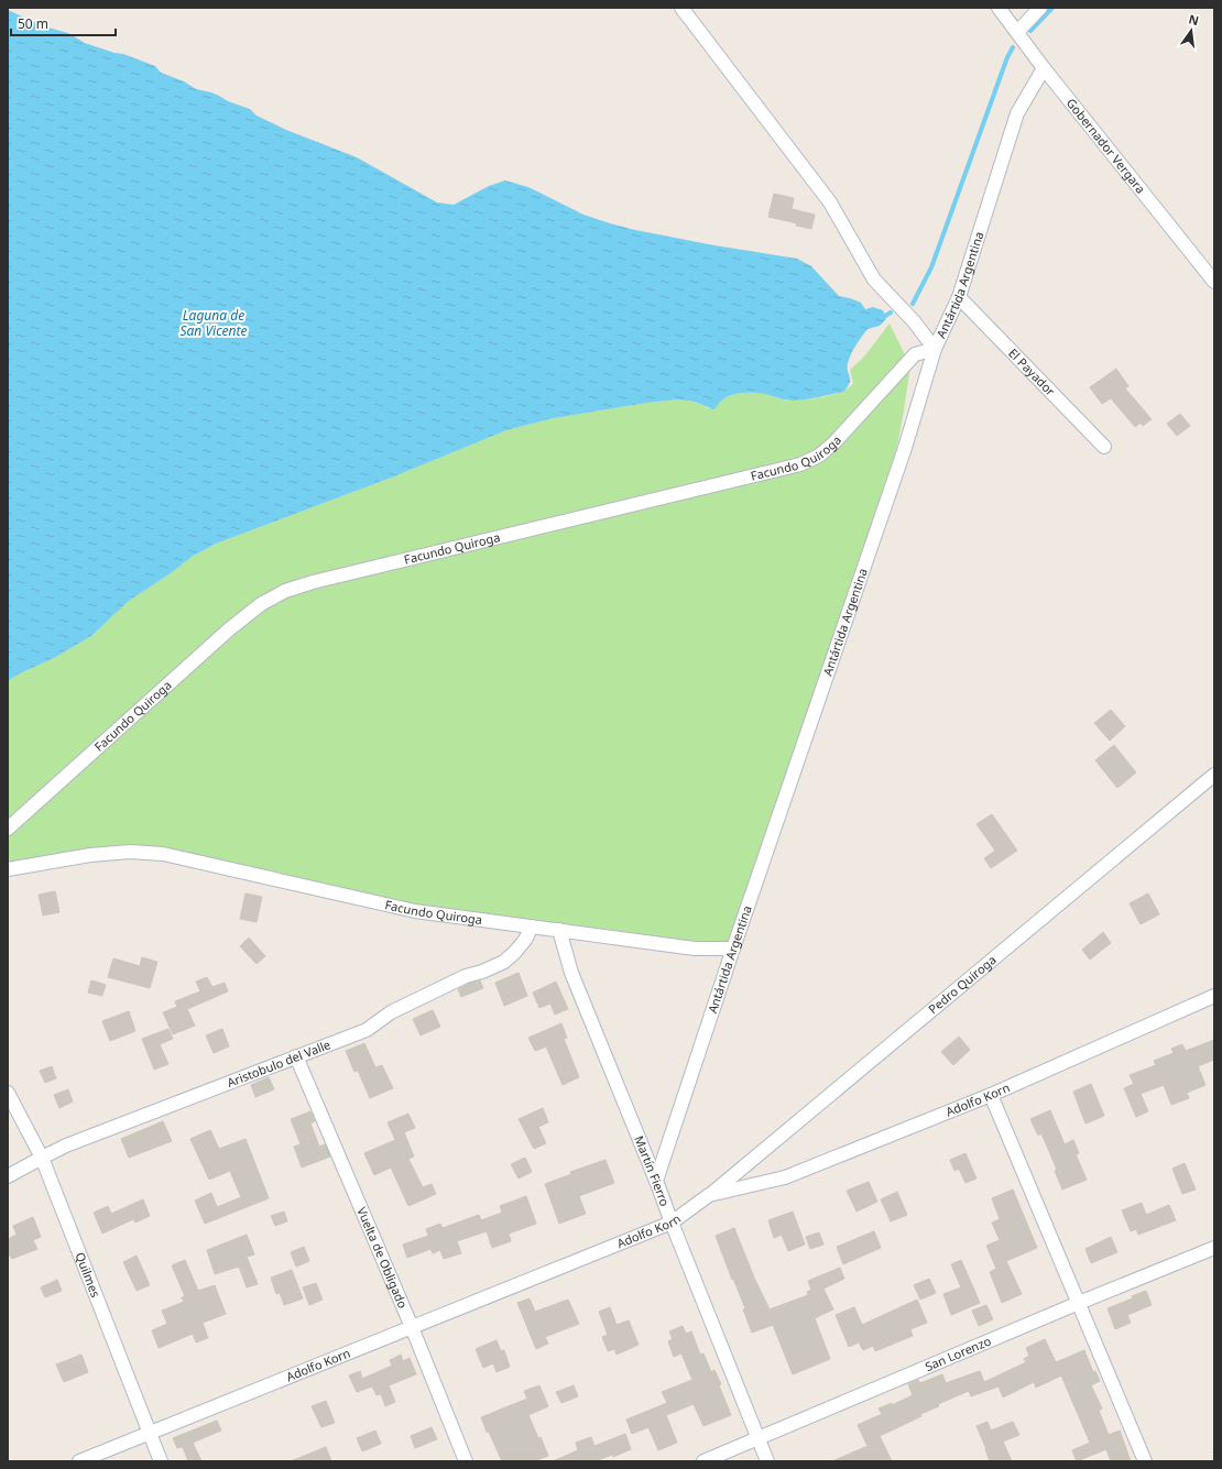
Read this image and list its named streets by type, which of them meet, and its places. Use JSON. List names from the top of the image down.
{
  "streets": {
    "street": [
      "Gobernador Vergara",
      "Antártida Argentina",
      "El Payador",
      "Facundo Quiroga",
      "Pedro Quiroga",
      "Aristobulo del Valle",
      "Adolfo Korn",
      "Martín Fierro",
      "Vuelta de Obligado",
      "Quilmes",
      "San Lorenzo"
    ]
  },
  "crossings": [
    ["Gobernador Vergara", "Antártida Argentina"],
    ["Antártida Argentina", "El Payador"],
    ["Antártida Argentina", "Facundo Quiroga"],
    ["Antártida Argentina", "Martín Fierro"],
    ["Facundo Quiroga", "Aristobulo del Valle"],
    ["Facundo Quiroga", "Martín Fierro"],
    ["Pedro Quiroga", "Adolfo Korn"],
    ["Aristobulo del Valle", "Vuelta de Obligado"],
    ["Aristobulo del Valle", "Quilmes"],
    ["Adolfo Korn", "Martín Fierro"],
    ["Adolfo Korn", "Vuelta de Obligado"],
    ["Adolfo Korn", "Quilmes"],
    ["Martín Fierro", "San Lorenzo"]
  ],
  "water": ["Laguna de San Vicente"],
  "scale_bar": "50 m",
  "north": "top"
}
